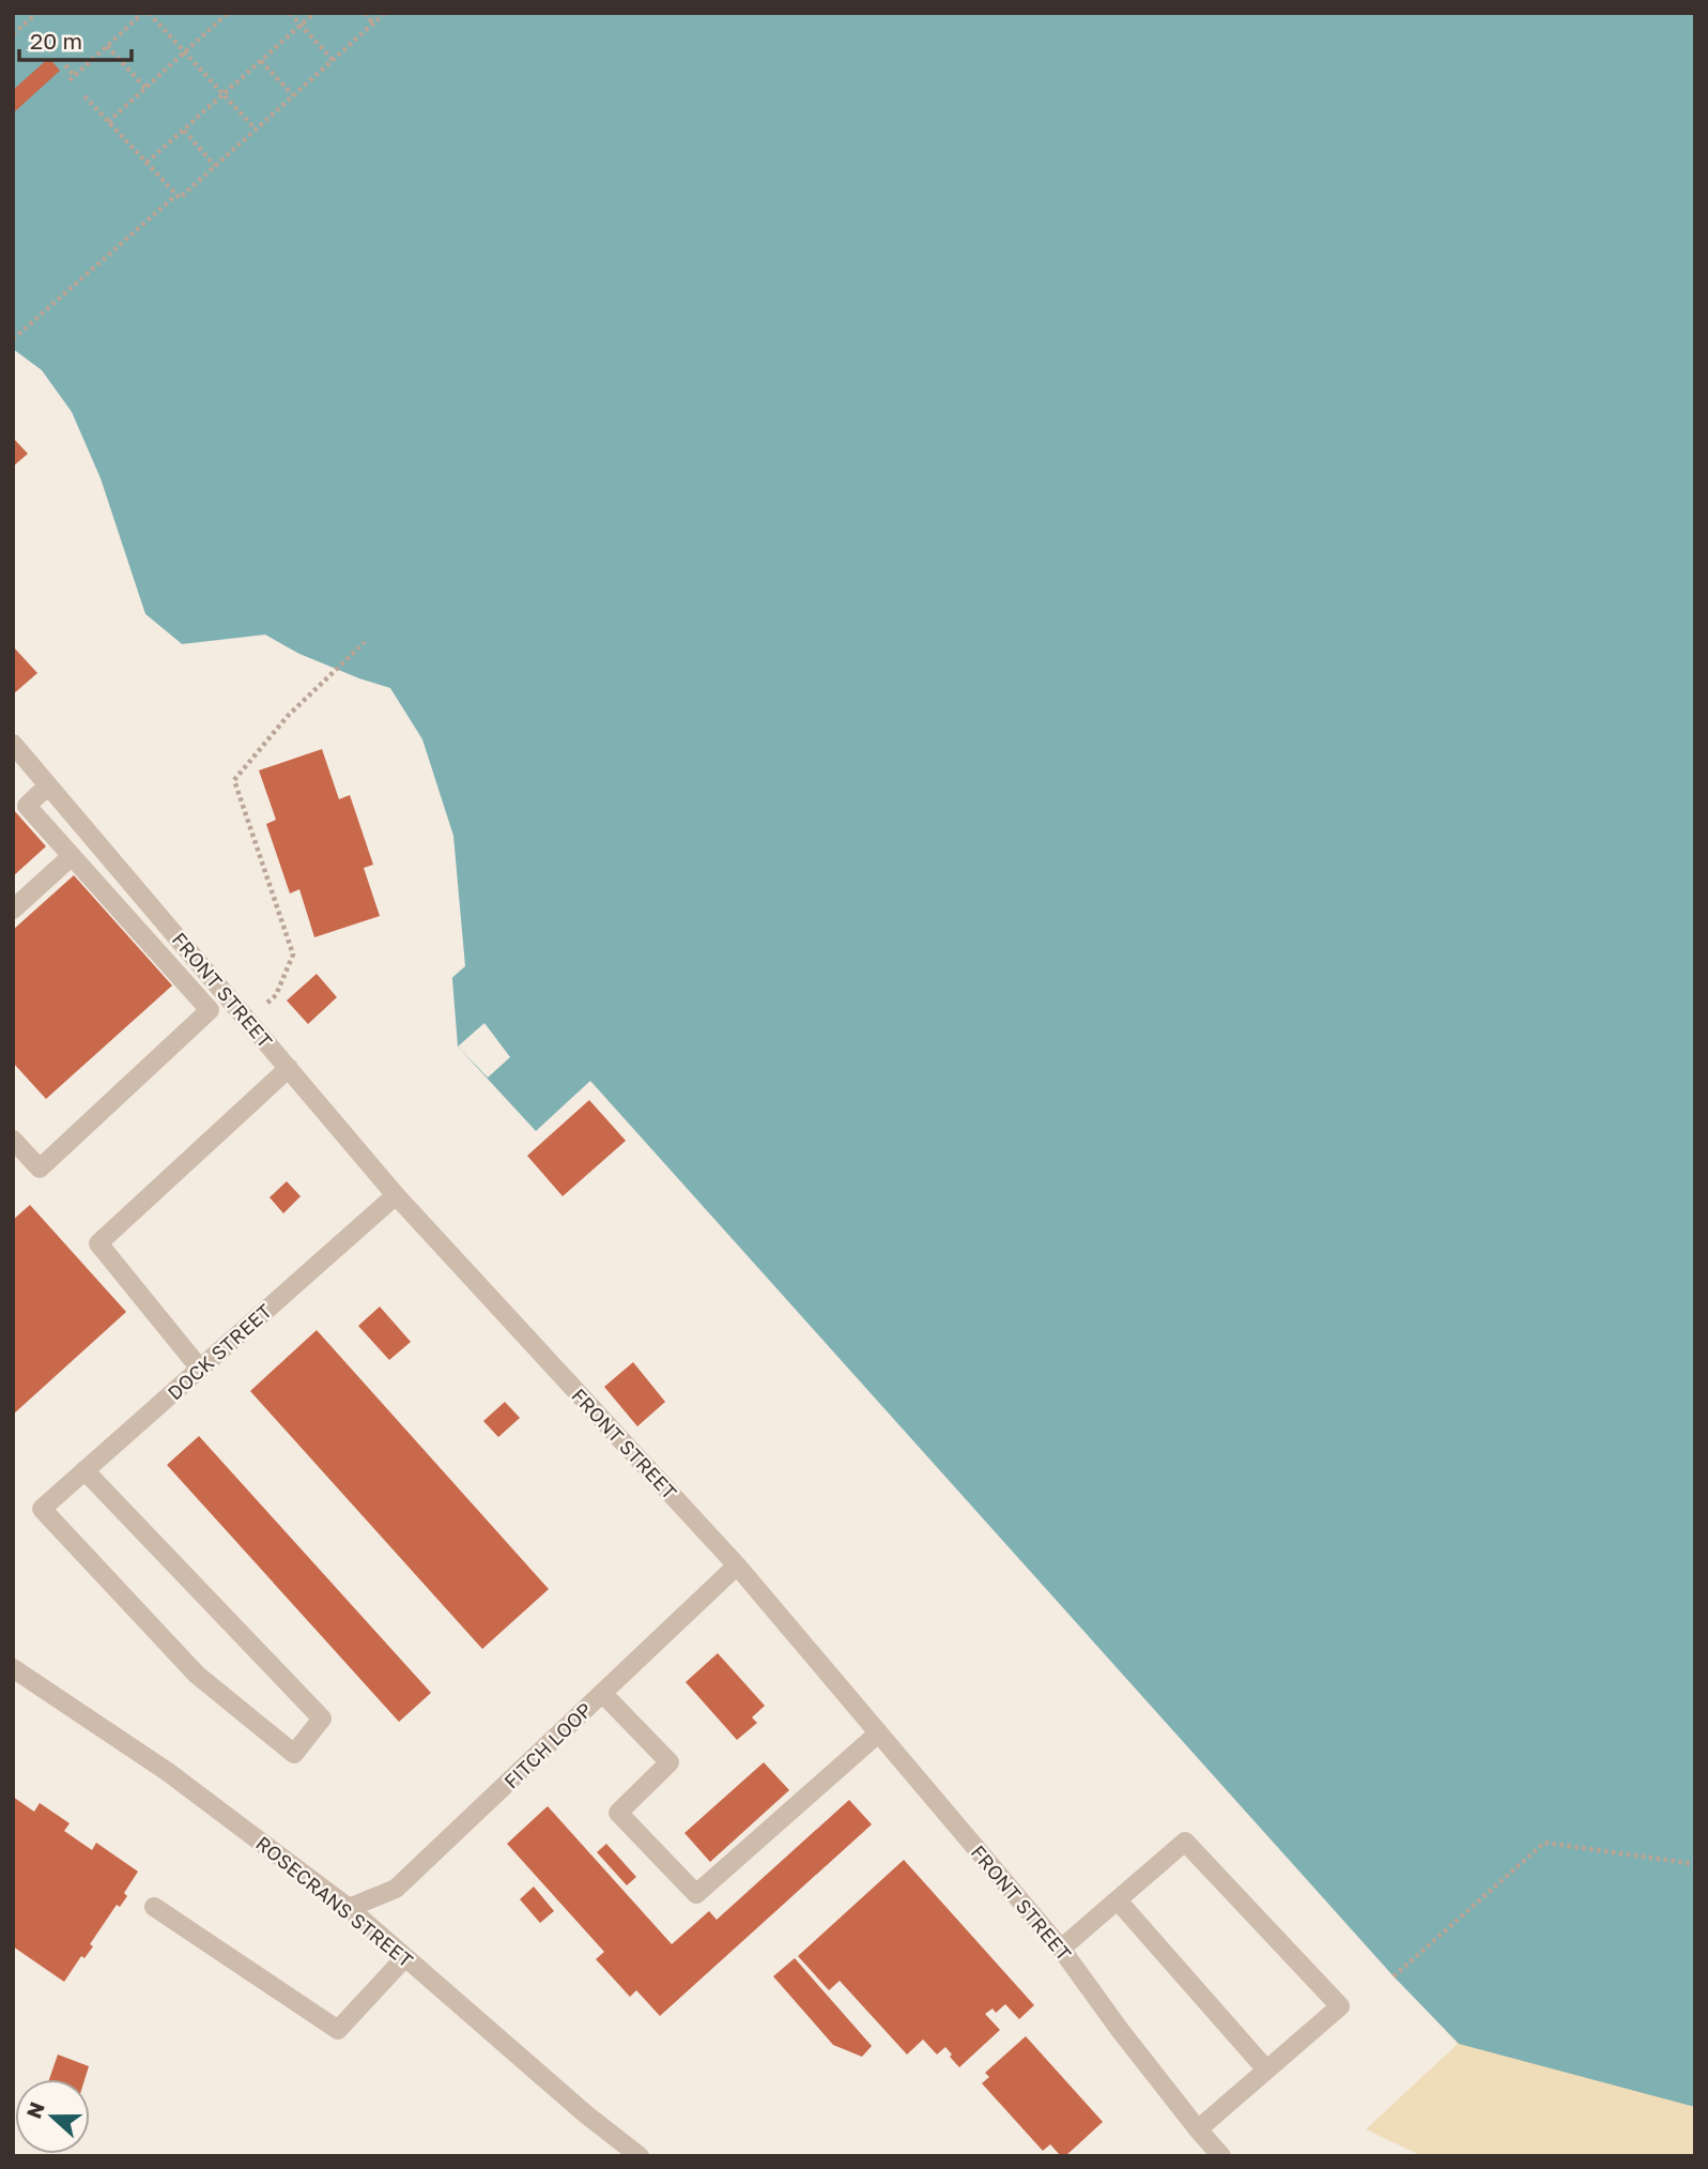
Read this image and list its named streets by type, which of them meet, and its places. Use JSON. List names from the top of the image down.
{
  "streets": {
    "street": [
      "FRONT STREET",
      "DOCK STREET",
      "FITCH LOOP",
      "ROSECRANS STREET"
    ]
  },
  "crossings": [
    ["FRONT STREET", "DOCK STREET"],
    ["FRONT STREET", "FITCH LOOP"],
    ["FITCH LOOP", "ROSECRANS STREET"]
  ],
  "scale_bar": "20 m",
  "north": "left"
}
